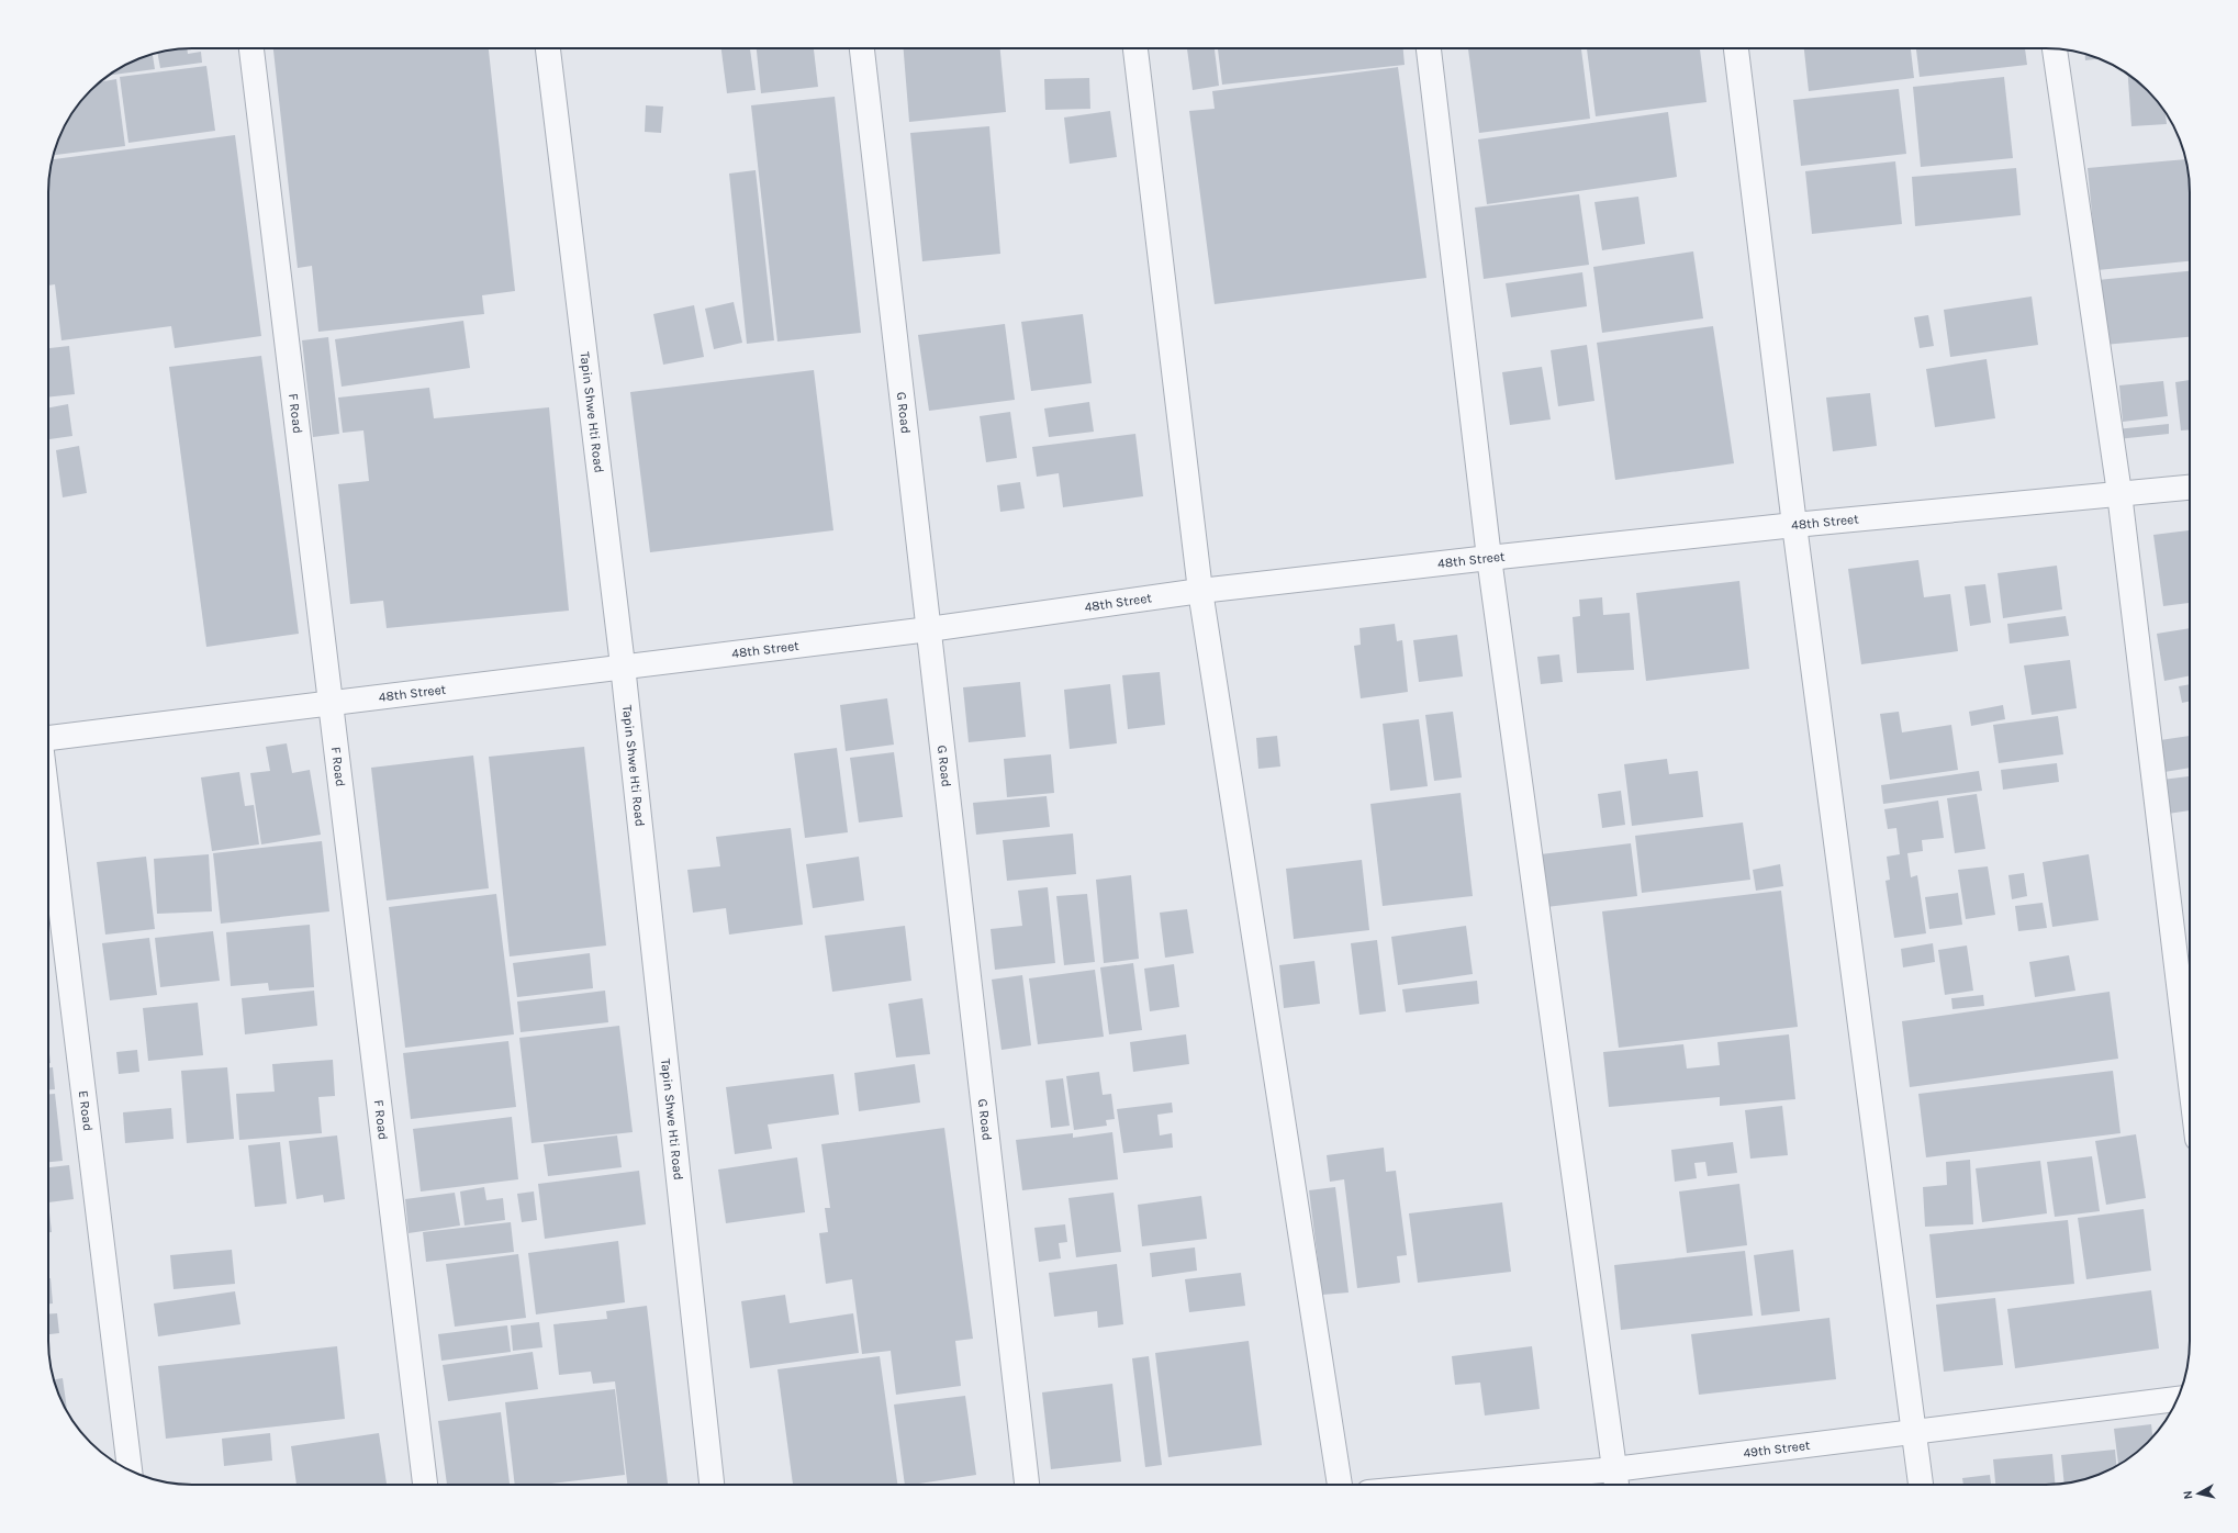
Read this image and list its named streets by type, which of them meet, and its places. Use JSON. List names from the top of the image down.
{
  "streets": {
    "street": [
      "F Road",
      "Tapin Shwe Hti Road",
      "G Road",
      "48th Street",
      "E Road",
      "49th Street"
    ]
  },
  "crossings": [
    ["F Road", "48th Street"],
    ["Tapin Shwe Hti Road", "48th Street"],
    ["G Road", "48th Street"]
  ],
  "north": "left"
}
